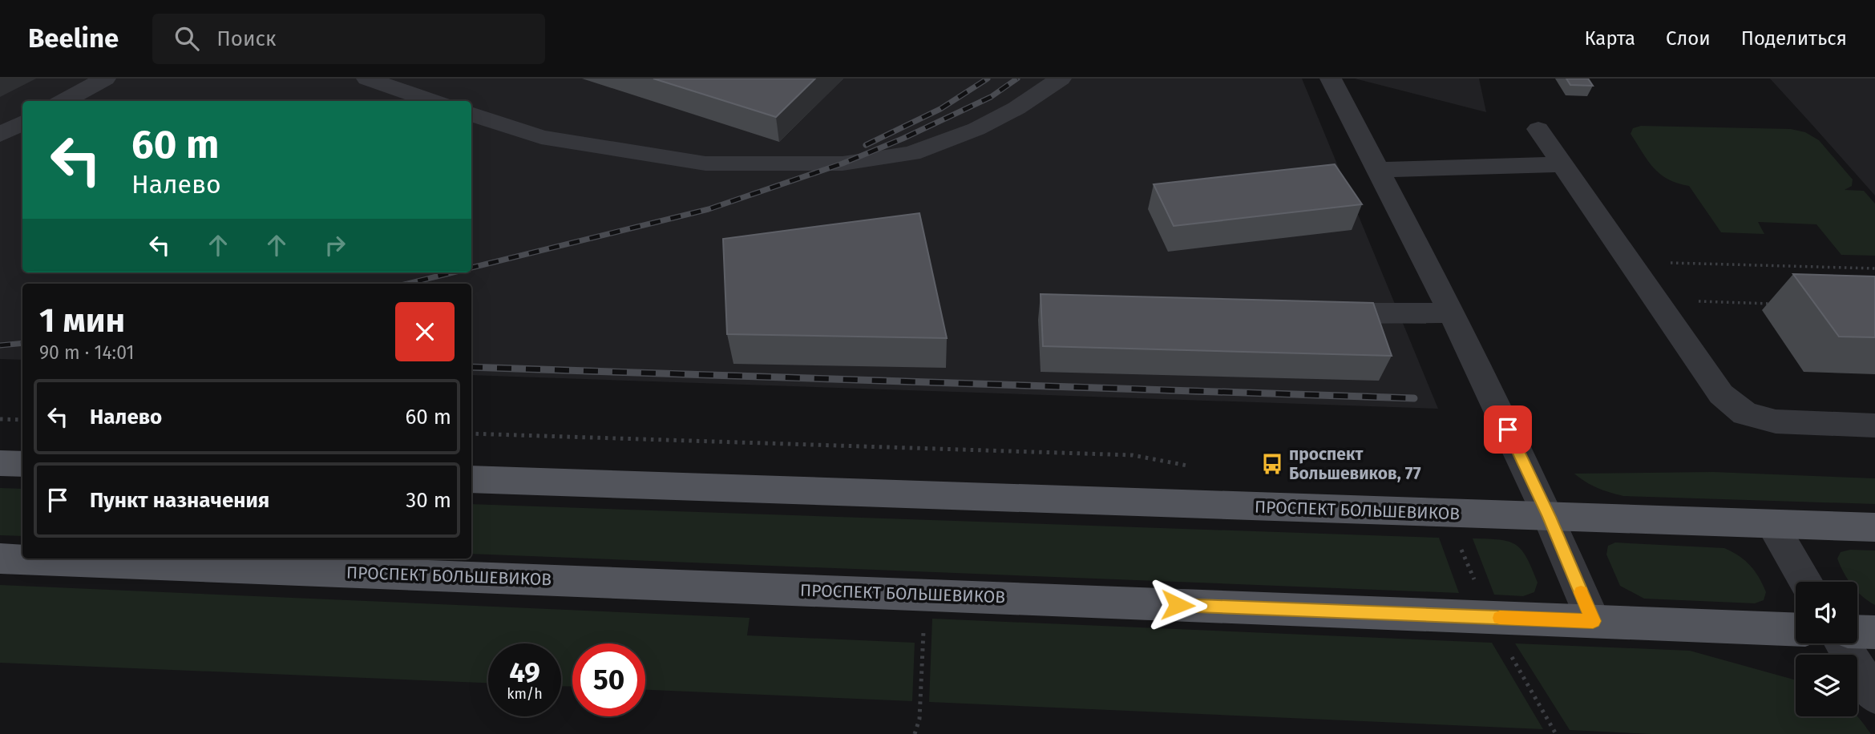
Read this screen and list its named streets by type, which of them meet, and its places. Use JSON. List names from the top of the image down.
{
  "streets": {
    "main road": ["ПРОСПЕКТ БОЛЬШЕВИКОВ"]
  },
  "places": {
    "bus stop": ["проспект Большевиков, 77"]
  },
  "page": {
    "header": "Beeline",
    "search": "Поиск",
    "nav": ["Карта", "Слои", "Поделиться"],
    "turn": ["60 m", "Налево"],
    "heading": ["1 мин", "90 m · 14:01"],
    "list": [
      {
        "name": "Налево",
        "value": "60 m"
      },
      {
        "name": "Пункт назначения",
        "value": "30 m"
      }
    ],
    "speed": "49 km/h",
    "limit": "50"
  }
}
